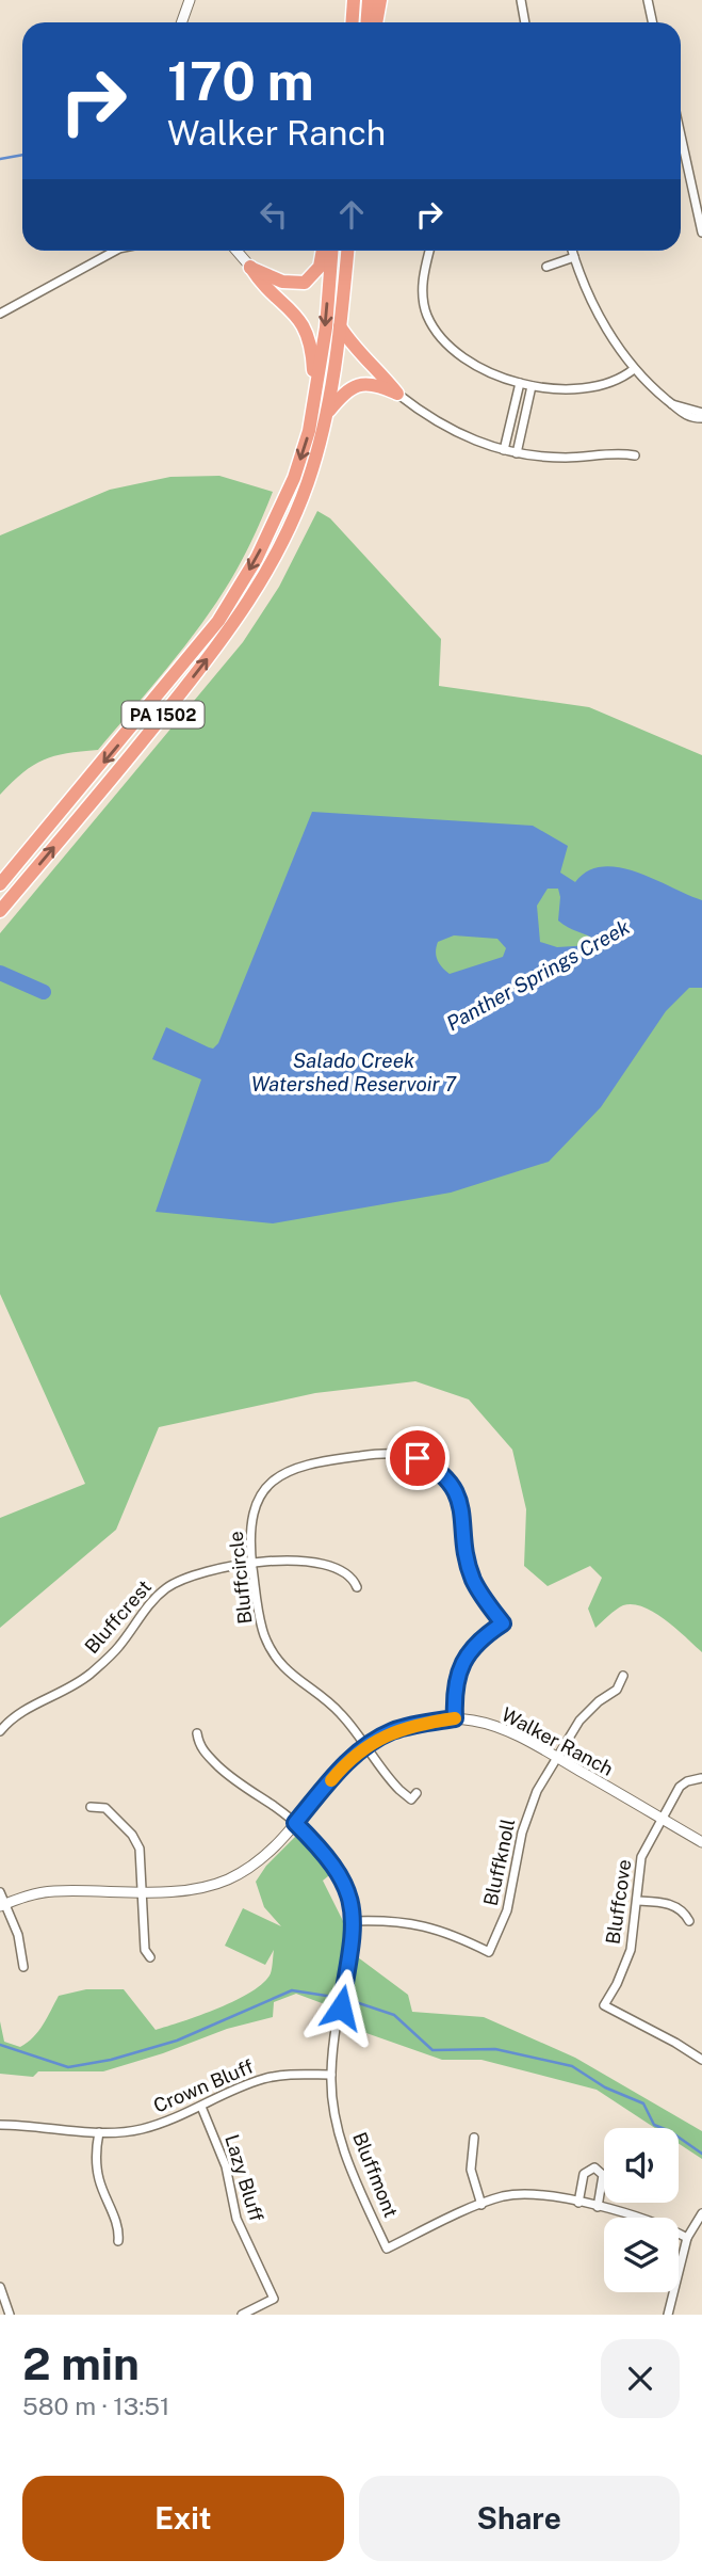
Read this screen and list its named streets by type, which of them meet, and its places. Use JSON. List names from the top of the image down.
{
  "streets": {
    "highway": ["PA 1502"],
    "street": [
      "Bluffcircle",
      "Bluffcrest",
      "Walker Ranch",
      "Bluffknoll",
      "Bluffcove",
      "Crown Bluff",
      "Bluffmont",
      "Lazy Bluff"
    ]
  },
  "crossings": [
    ["Bluffcircle", "Bluffcrest"],
    ["Bluffcircle", "Walker Ranch"],
    ["Walker Ranch", "Bluffknoll"],
    ["Walker Ranch", "Bluffcove"],
    ["Walker Ranch", "Bluffmont"],
    ["Bluffknoll", "Bluffmont"],
    ["Crown Bluff", "Bluffmont"],
    ["Crown Bluff", "Lazy Bluff"]
  ],
  "water": ["Panther Springs Creek", "Salado Creek Watershed Reservoir 7"],
  "page": {
    "turn": ["170 m", "Walker Ranch"],
    "heading": ["2 min", "580 m · 13:51"],
    "buttons": ["Exit", "Share"]
  }
}
